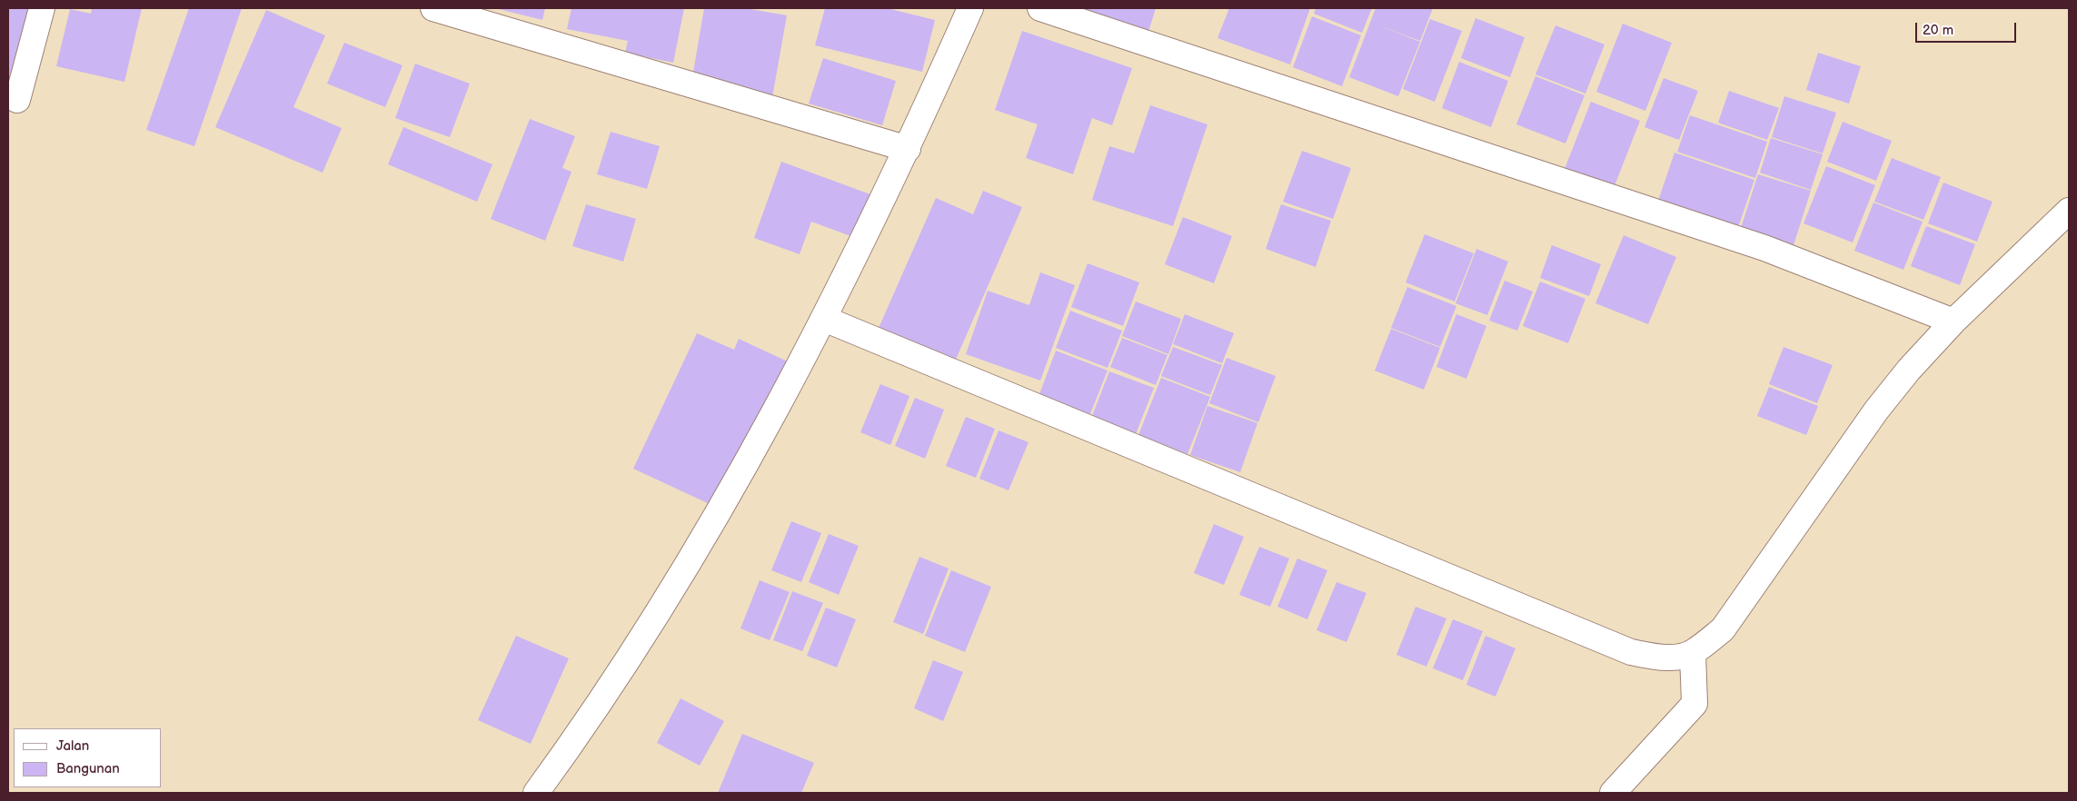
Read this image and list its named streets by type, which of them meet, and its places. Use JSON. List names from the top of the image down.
{
  "legend": ["Jalan", "Bangunan"],
  "scale_bar": "20 m"
}
